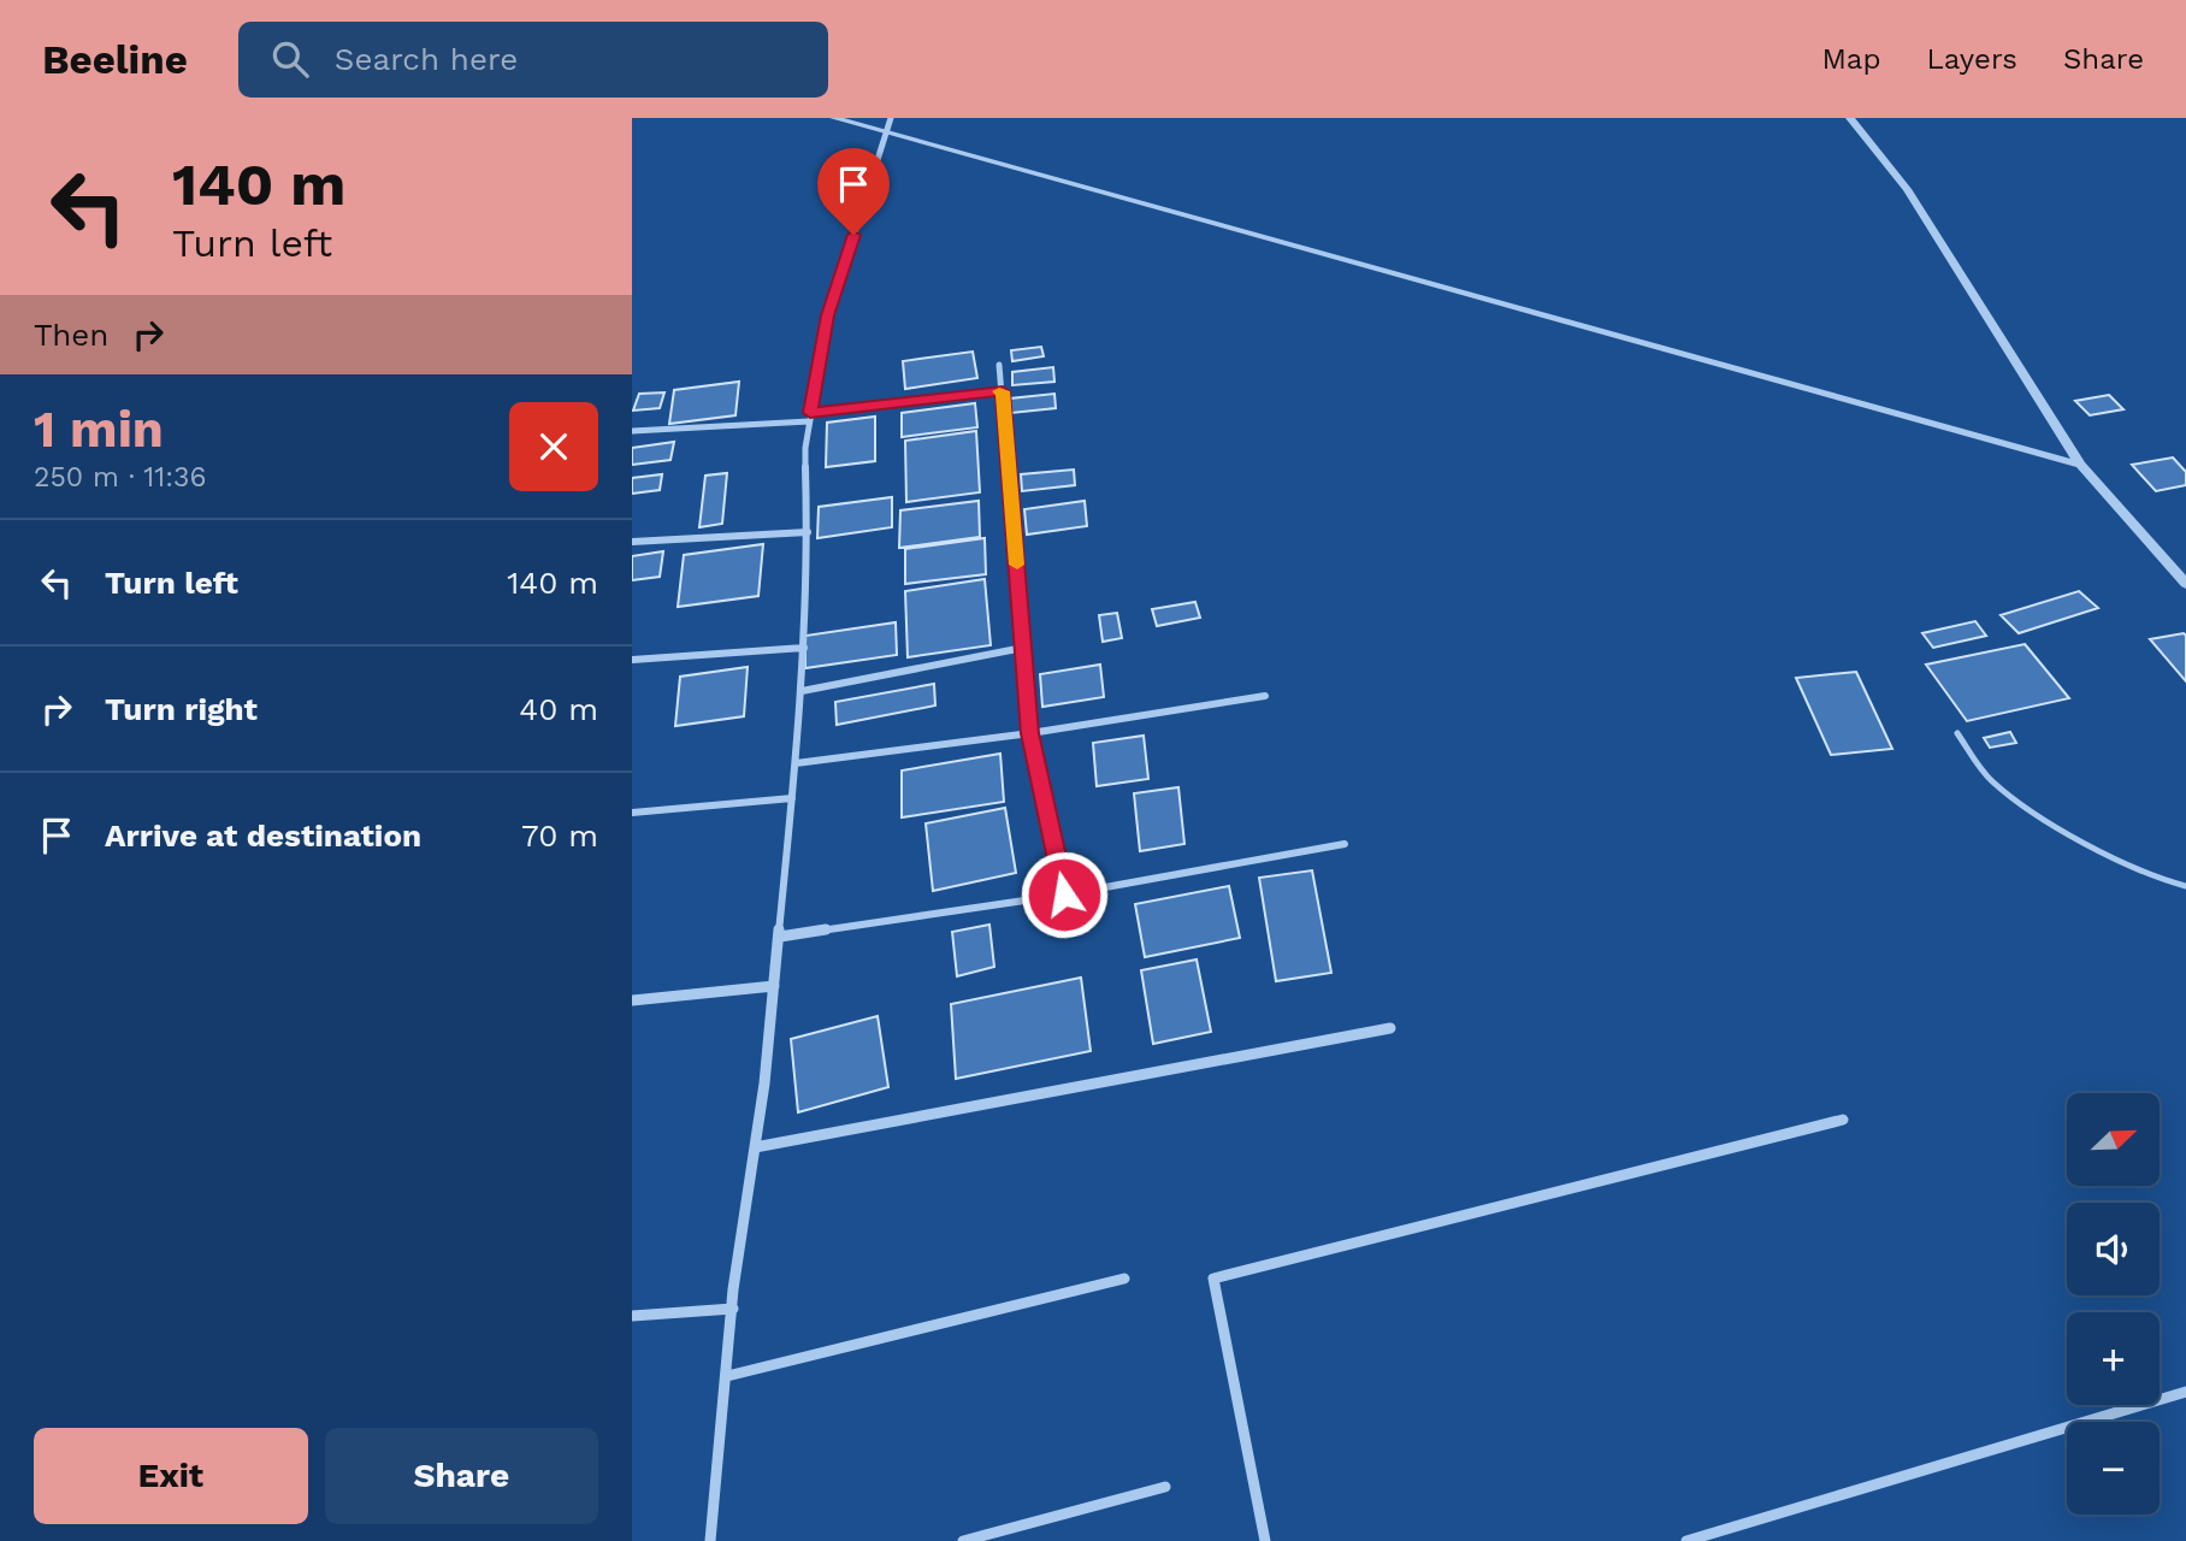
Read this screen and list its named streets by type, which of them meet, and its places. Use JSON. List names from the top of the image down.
{
  "north": "top right",
  "page": {
    "header": "Beeline",
    "search": "Search here",
    "nav": ["Map", "Layers", "Share"],
    "turn": ["140 m", "Turn left"],
    "then": "Then",
    "heading": ["1 min", "250 m · 11:36"],
    "list": [
      {
        "name": "Turn left",
        "value": "140 m"
      },
      {
        "name": "Turn right",
        "value": "40 m"
      },
      {
        "name": "Arrive at destination",
        "value": "70 m"
      }
    ],
    "map_buttons": ["+", "−"],
    "buttons": ["Exit", "Share"]
  }
}
